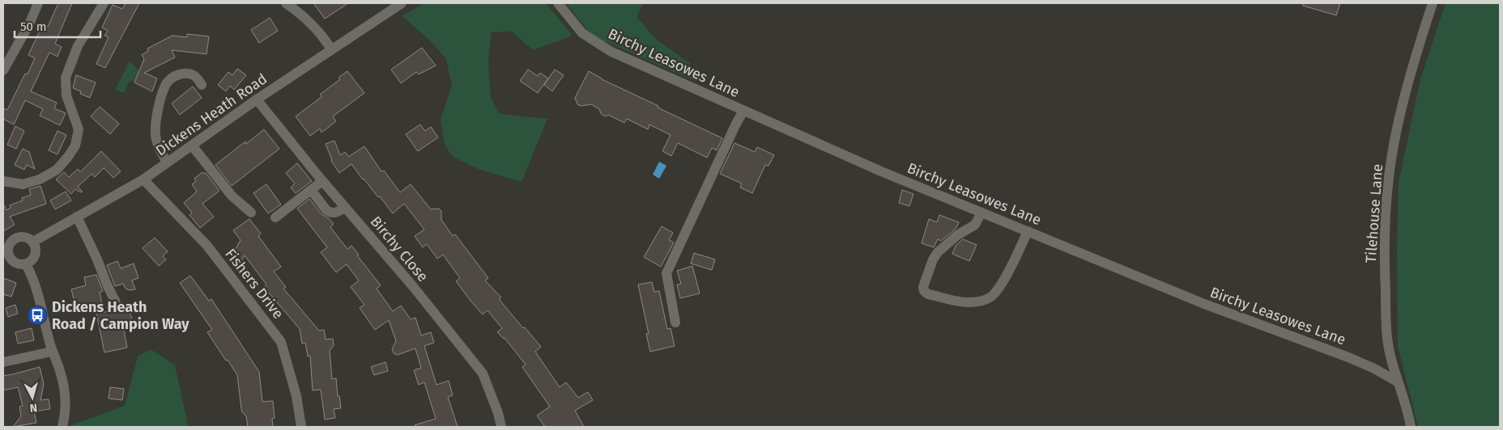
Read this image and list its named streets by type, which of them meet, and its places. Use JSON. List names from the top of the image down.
{
  "streets": {
    "street": [
      "Birchy Leasowes Lane",
      "Dickens Heath Road",
      "Tilehouse Lane",
      "Birchy Close",
      "Fishers Drive"
    ]
  },
  "crossings": [
    ["Birchy Leasowes Lane", "Tilehouse Lane"],
    ["Dickens Heath Road", "Birchy Close"],
    ["Dickens Heath Road", "Fishers Drive"]
  ],
  "places": {
    "bus stop": ["Dickens Heath Road / Campion Way"]
  },
  "scale_bar": "50 m",
  "north": "bottom"
}
